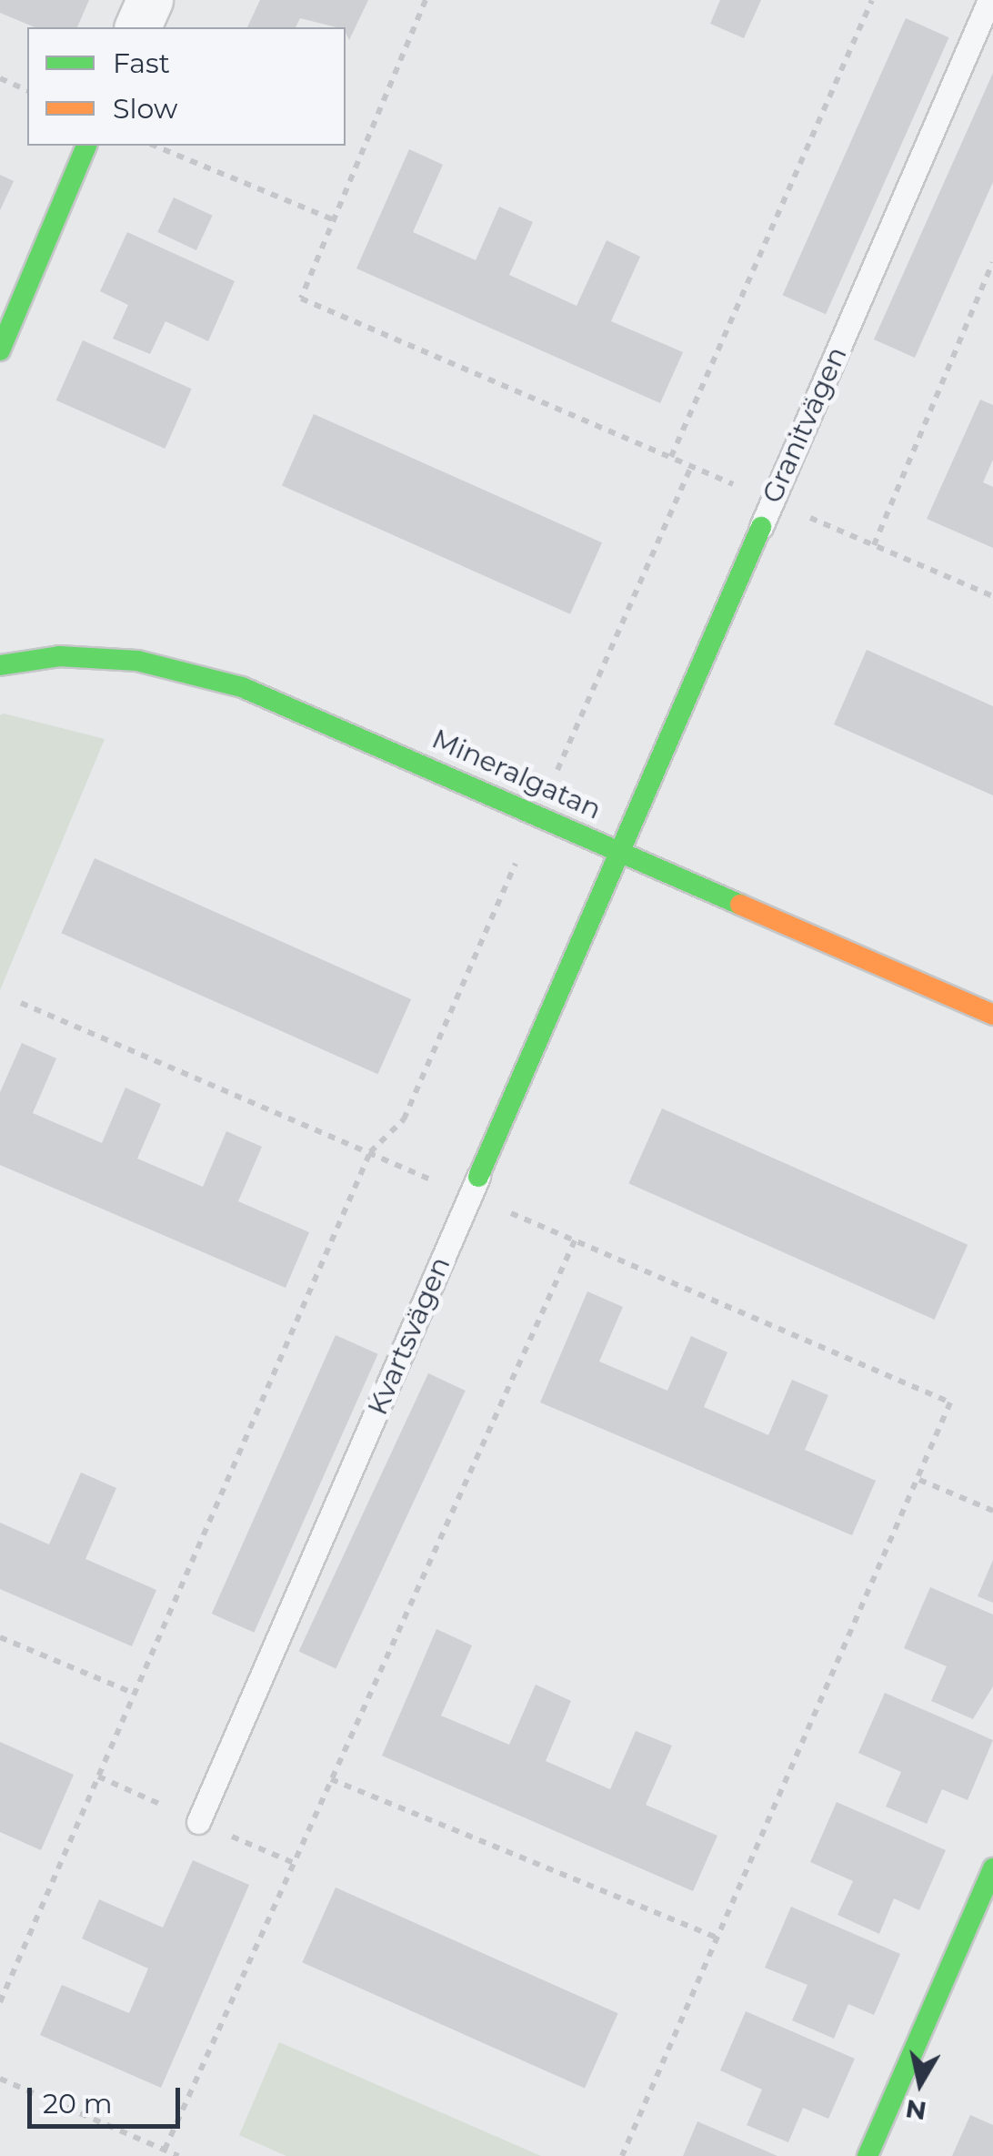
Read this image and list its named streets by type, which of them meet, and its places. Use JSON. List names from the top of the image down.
{
  "streets": {
    "street": ["Granitvägen", "Mineralgatan", "Kvartsvägen"]
  },
  "crossings": [
    ["Granitvägen", "Mineralgatan"],
    ["Granitvägen", "Kvartsvägen"],
    ["Mineralgatan", "Kvartsvägen"]
  ],
  "legend": ["Fast", "Slow"],
  "scale_bar": "20 m",
  "north": "bottom"
}
